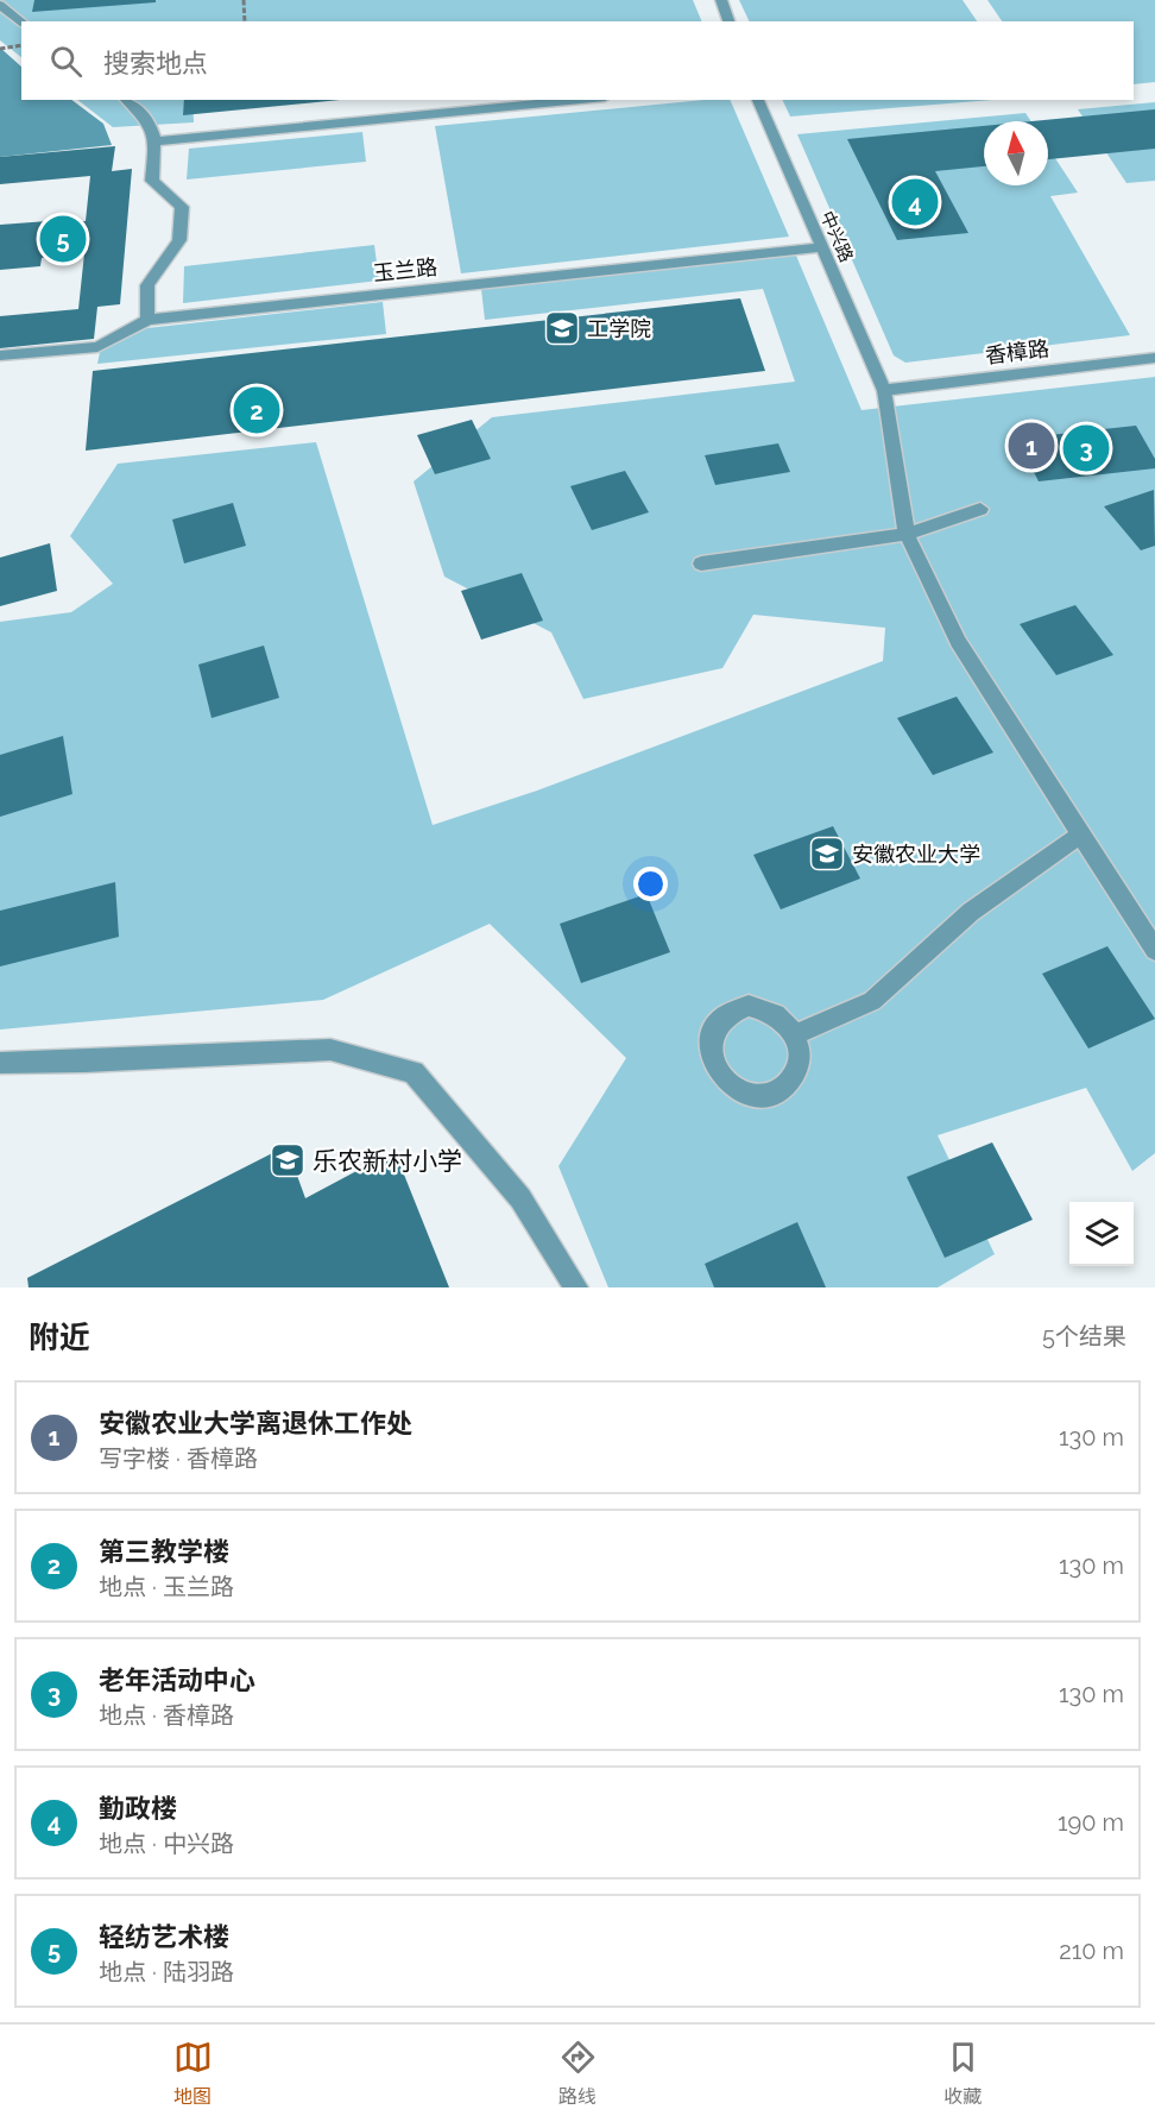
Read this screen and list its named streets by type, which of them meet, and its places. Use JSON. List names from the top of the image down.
{
  "streets": {
    "street": ["中兴路", "玉兰路", "香樟路"]
  },
  "crossings": [
    ["中兴路", "玉兰路"],
    ["中兴路", "香樟路"]
  ],
  "places": {
    "school or university": ["工学院", "安徽农业大学", "乐农新村小学"]
  },
  "north": "top",
  "page": {
    "search": "搜索地点",
    "pins": [
      "4",
      "5",
      "2",
      "1",
      "3"
    ],
    "heading": ["附近", "5个结果"],
    "list": [
      {
        "mark": "1",
        "name": "安徽农业大学离退休工作处",
        "note": "写字楼 · 香樟路",
        "value": "130 m"
      },
      {
        "mark": "2",
        "name": "第三教学楼",
        "note": "地点 · 玉兰路",
        "value": "130 m"
      },
      {
        "mark": "3",
        "name": "老年活动中心",
        "note": "地点 · 香樟路",
        "value": "130 m"
      },
      {
        "mark": "4",
        "name": "勤政楼",
        "note": "地点 · 中兴路",
        "value": "190 m"
      },
      {
        "mark": "5",
        "name": "轻纺艺术楼",
        "note": "地点 · 陆羽路",
        "value": "210 m"
      }
    ],
    "nav": ["地图", "路线", "收藏"]
  }
}
